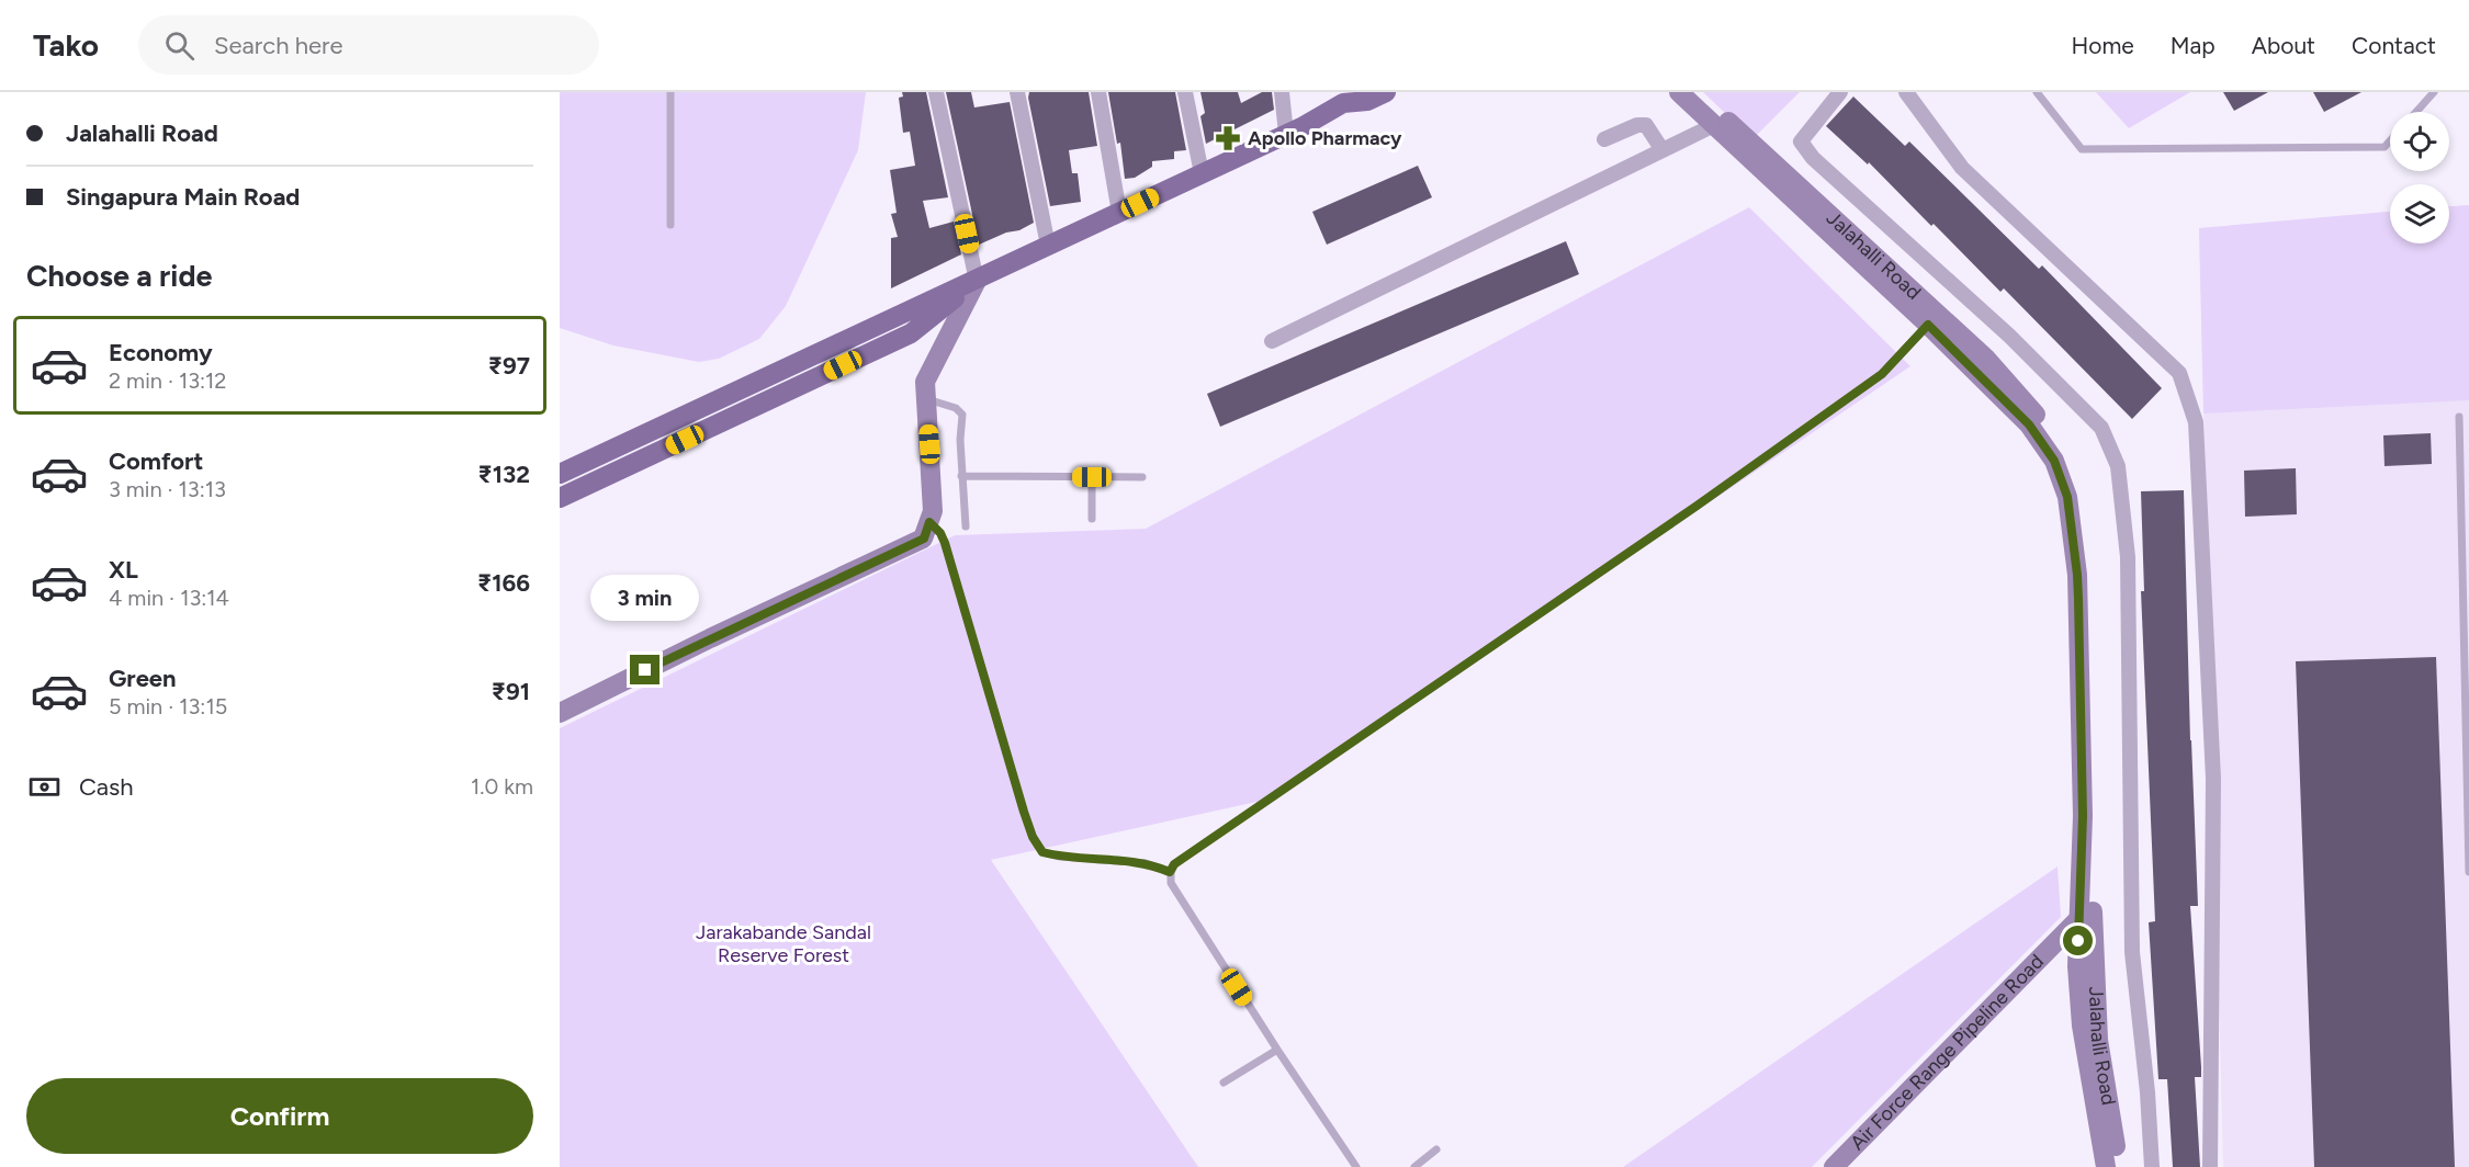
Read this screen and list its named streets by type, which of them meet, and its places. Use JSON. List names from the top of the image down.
{
  "streets": {
    "main road": ["Jalahalli Road", "Air Force Range Pipeline Road"]
  },
  "crossings": [
    ["Jalahalli Road", "Air Force Range Pipeline Road"]
  ],
  "parks": ["Jarakabande Sandal Reserve Forest"],
  "places": {
    "pharmacy": ["Apollo Pharmacy"]
  },
  "page": {
    "header": "Tako",
    "search": "Search here",
    "nav": [
      "Home",
      "Map",
      "About",
      "Contact"
    ],
    "banner": ["Jalahalli Road", "Singapura Main Road"],
    "heading": "Choose a ride",
    "list": [
      {
        "name": "Economy",
        "note": "2 min · 13:12",
        "value": "₹97"
      },
      {
        "name": "Comfort",
        "note": "3 min · 13:13",
        "value": "₹132"
      },
      {
        "name": "XL",
        "note": "4 min · 13:14",
        "value": "₹166"
      },
      {
        "name": "Green",
        "note": "5 min · 13:15",
        "value": "₹91"
      }
    ],
    "bubble": "3 min",
    "pay": ["Cash", "1.0 km"],
    "buttons": "Confirm"
  }
}
